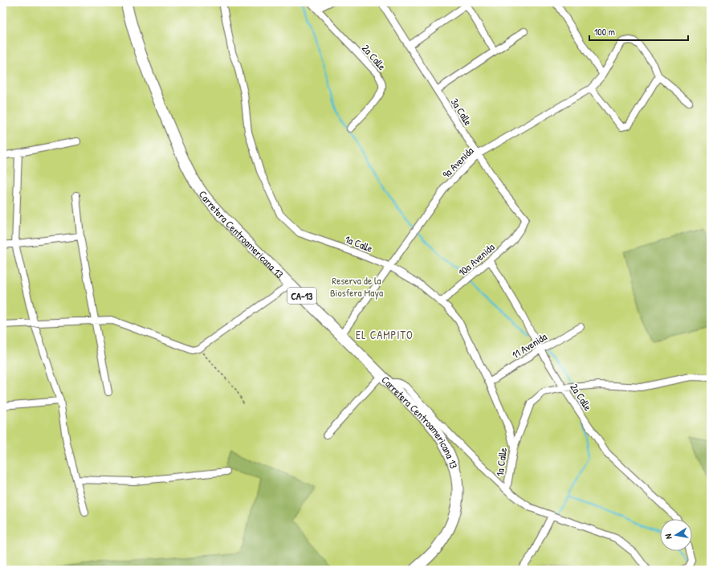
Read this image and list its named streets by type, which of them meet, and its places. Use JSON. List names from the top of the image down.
{
  "streets": {
    "highway": ["Carretera Centroamericana 13", "CA-13"],
    "street": [
      "2a Calle",
      "3a Calle",
      "9a Avenida",
      "1a Calle",
      "10a Avenida",
      "11 Avenida"
    ]
  },
  "crossings": [
    ["2a Calle", "10a Avenida"],
    ["2a Calle", "11 Avenida"],
    ["3a Calle", "9a Avenida"],
    ["3a Calle", "10a Avenida"],
    ["9a Avenida", "Carretera Centroamericana 13"],
    ["9a Avenida", "1a Calle"],
    ["Carretera Centroamericana 13", "1a Calle"],
    ["1a Calle", "10a Avenida"],
    ["1a Calle", "11 Avenida"]
  ],
  "districts": ["EL CAMPITO"],
  "parks": ["Reserva de la Biosfera Maya"],
  "scale_bar": "100 m",
  "north": "left"
}
